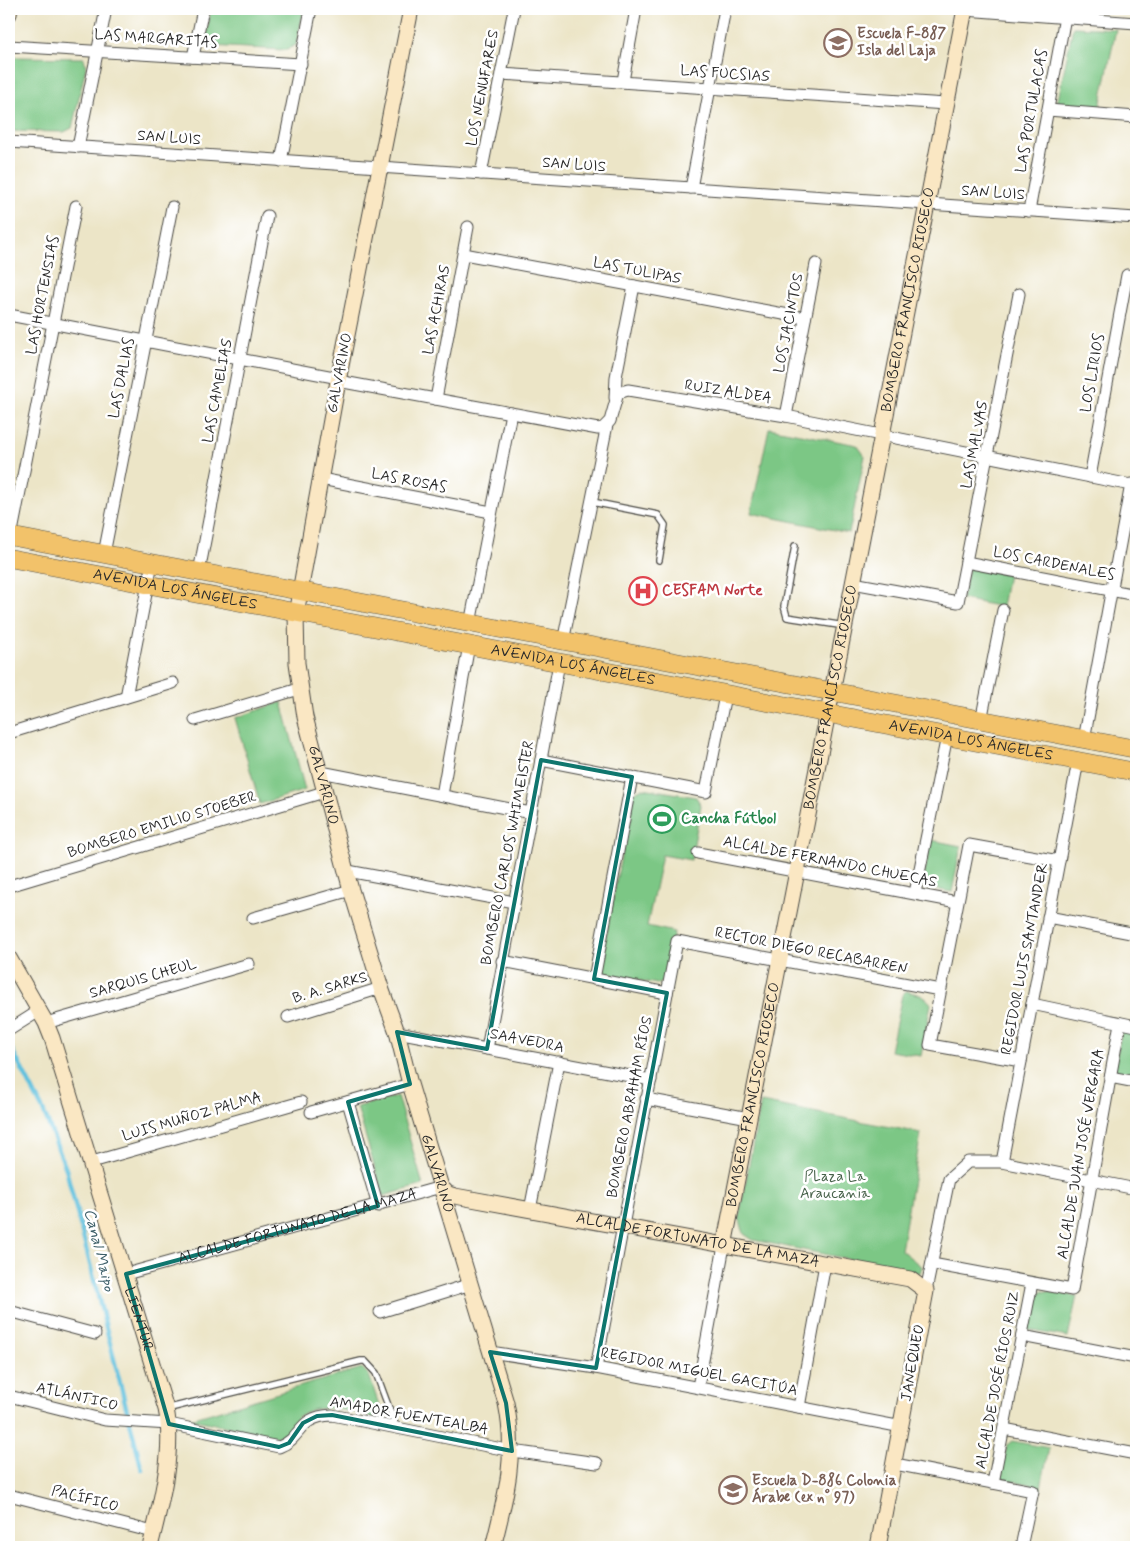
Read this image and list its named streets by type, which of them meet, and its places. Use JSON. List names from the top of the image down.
{
  "streets": {
    "main road": [
      "BOMBERO FRANCISCO RIOSECO",
      "GALVARINO",
      "AVENIDA LOS ÁNGELES",
      "ALCALDE FORTUNATO DE LA MAZA",
      "LIENTUR",
      "JANEQUEO"
    ],
    "street": [
      "LAS MARGARITAS",
      "LAS FUCSIAS",
      "LOS NENUFARES",
      "LAS PORTULACAS",
      "SAN LUIS",
      "LAS TULIPAS",
      "LAS HORTENSIAS",
      "LAS ACHIRAS",
      "LOS JACINTOS",
      "LOS LIRIOS",
      "LAS DALIAS",
      "LAS CAMELIAS",
      "RUIZ ALDEA",
      "LAS MALVAS",
      "LAS ROSAS",
      "LOS CARDENALES",
      "BOMBERO EMILIO STOEBER",
      "BOMBERO CARLOS WHIMEISTER",
      "ALCALDE FERNANDO CHUECAS",
      "RECTOR DIEGO RECABARREN",
      "REGIDOR LUIS SANTANDER",
      "SARQUIS CHEUL",
      "B. A. SARKS",
      "SAAVEDRA",
      "BOMBERO ABRAHAM RÍOS",
      "LUIS MUÑOZ PALMA",
      "ALCALDE JUAN JOSÉ VERGARA",
      "REGIDOR MIGUEL GACITÚA",
      "ALCALDE JOSÉ RÍOS RUIZ",
      "ATLÁNTICO",
      "AMADOR FUENTEALBA",
      "PACÍFICO"
    ]
  },
  "crossings": [
    ["LAS FUCSIAS", "LOS NENUFARES"],
    ["LAS FUCSIAS", "BOMBERO FRANCISCO RIOSECO"],
    ["LOS NENUFARES", "SAN LUIS"],
    ["LAS PORTULACAS", "SAN LUIS"],
    ["SAN LUIS", "BOMBERO FRANCISCO RIOSECO"],
    ["SAN LUIS", "GALVARINO"],
    ["LAS TULIPAS", "LAS ACHIRAS"],
    ["LAS TULIPAS", "LOS JACINTOS"],
    ["LAS HORTENSIAS", "AVENIDA LOS ÁNGELES"],
    ["BOMBERO FRANCISCO RIOSECO", "RUIZ ALDEA"],
    ["BOMBERO FRANCISCO RIOSECO", "LAS MALVAS"],
    ["BOMBERO FRANCISCO RIOSECO", "AVENIDA LOS ÁNGELES"],
    ["BOMBERO FRANCISCO RIOSECO", "ALCALDE FERNANDO CHUECAS"],
    ["BOMBERO FRANCISCO RIOSECO", "RECTOR DIEGO RECABARREN"],
    ["BOMBERO FRANCISCO RIOSECO", "ALCALDE FORTUNATO DE LA MAZA"],
    ["BOMBERO FRANCISCO RIOSECO", "REGIDOR MIGUEL GACITÚA"],
    ["LOS JACINTOS", "RUIZ ALDEA"],
    ["GALVARINO", "LAS ROSAS"],
    ["GALVARINO", "AVENIDA LOS ÁNGELES"],
    ["GALVARINO", "BOMBERO EMILIO STOEBER"],
    ["GALVARINO", "B. A. SARKS"],
    ["GALVARINO", "SAAVEDRA"],
    ["GALVARINO", "ALCALDE FORTUNATO DE LA MAZA"],
    ["GALVARINO", "REGIDOR MIGUEL GACITÚA"],
    ["GALVARINO", "AMADOR FUENTEALBA"],
    ["LOS LIRIOS", "RUIZ ALDEA"],
    ["LAS DALIAS", "AVENIDA LOS ÁNGELES"],
    ["LAS CAMELIAS", "AVENIDA LOS ÁNGELES"],
    ["RUIZ ALDEA", "LAS MALVAS"],
    ["LAS MALVAS", "LOS CARDENALES"],
    ["AVENIDA LOS ÁNGELES", "BOMBERO CARLOS WHIMEISTER"],
    ["AVENIDA LOS ÁNGELES", "REGIDOR LUIS SANTANDER"],
    ["BOMBERO CARLOS WHIMEISTER", "SAAVEDRA"],
    ["RECTOR DIEGO RECABARREN", "BOMBERO ABRAHAM RÍOS"],
    ["REGIDOR LUIS SANTANDER", "JANEQUEO"],
    ["SARQUIS CHEUL", "LIENTUR"],
    ["SAAVEDRA", "BOMBERO ABRAHAM RÍOS"],
    ["BOMBERO ABRAHAM RÍOS", "ALCALDE FORTUNATO DE LA MAZA"],
    ["BOMBERO ABRAHAM RÍOS", "REGIDOR MIGUEL GACITÚA"],
    ["LUIS MUÑOZ PALMA", "LIENTUR"],
    ["ALCALDE JUAN JOSÉ VERGARA", "ALCALDE JOSÉ RÍOS RUIZ"],
    ["ALCALDE FORTUNATO DE LA MAZA", "LIENTUR"],
    ["ALCALDE FORTUNATO DE LA MAZA", "JANEQUEO"],
    ["LIENTUR", "ATLÁNTICO"],
    ["LIENTUR", "AMADOR FUENTEALBA"],
    ["LIENTUR", "PACÍFICO"],
    ["JANEQUEO", "REGIDOR MIGUEL GACITÚA"],
    ["ATLÁNTICO", "AMADOR FUENTEALBA"]
  ],
  "water": ["Canal Maipo"],
  "parks": ["PLaza La Araucania"],
  "places": {
    "school or university": ["Escuela F-887 Isla del Laja", "Escuela D-886 Colonia Árabe (ex n° 97)"],
    "hospital": ["CESFAM Norte"],
    "sports": ["Cancha Fútbol"]
  }
}
